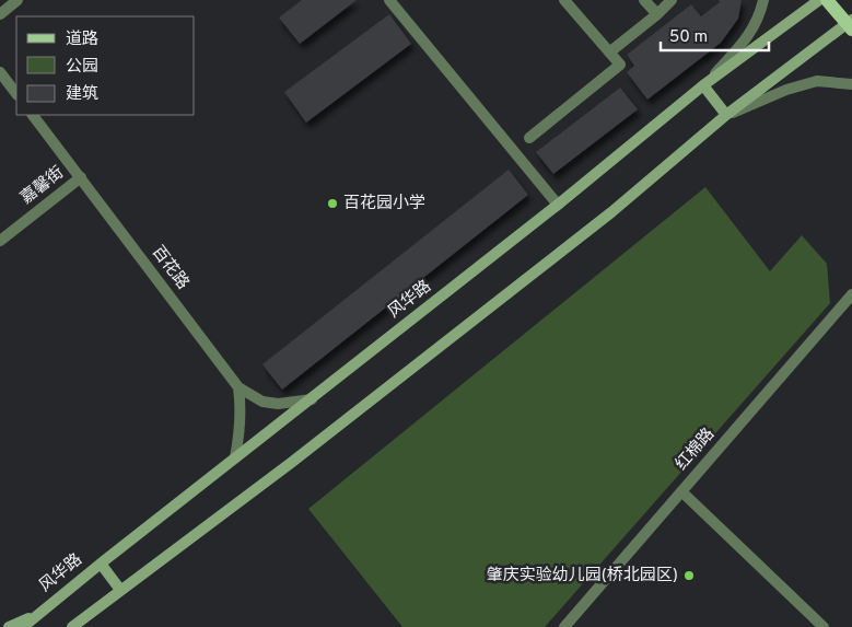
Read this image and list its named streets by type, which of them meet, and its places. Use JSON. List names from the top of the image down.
{
  "streets": {
    "main road": ["风华路"],
    "street": ["嘉馨街", "百花路", "红棉路"]
  },
  "crossings": [
    ["嘉馨街", "百花路"]
  ],
  "places": ["百花园小学", "肇庆实验幼儿园(桥北园区)"],
  "legend": ["道路", "公园", "建筑"],
  "scale_bar": "50 m"
}
